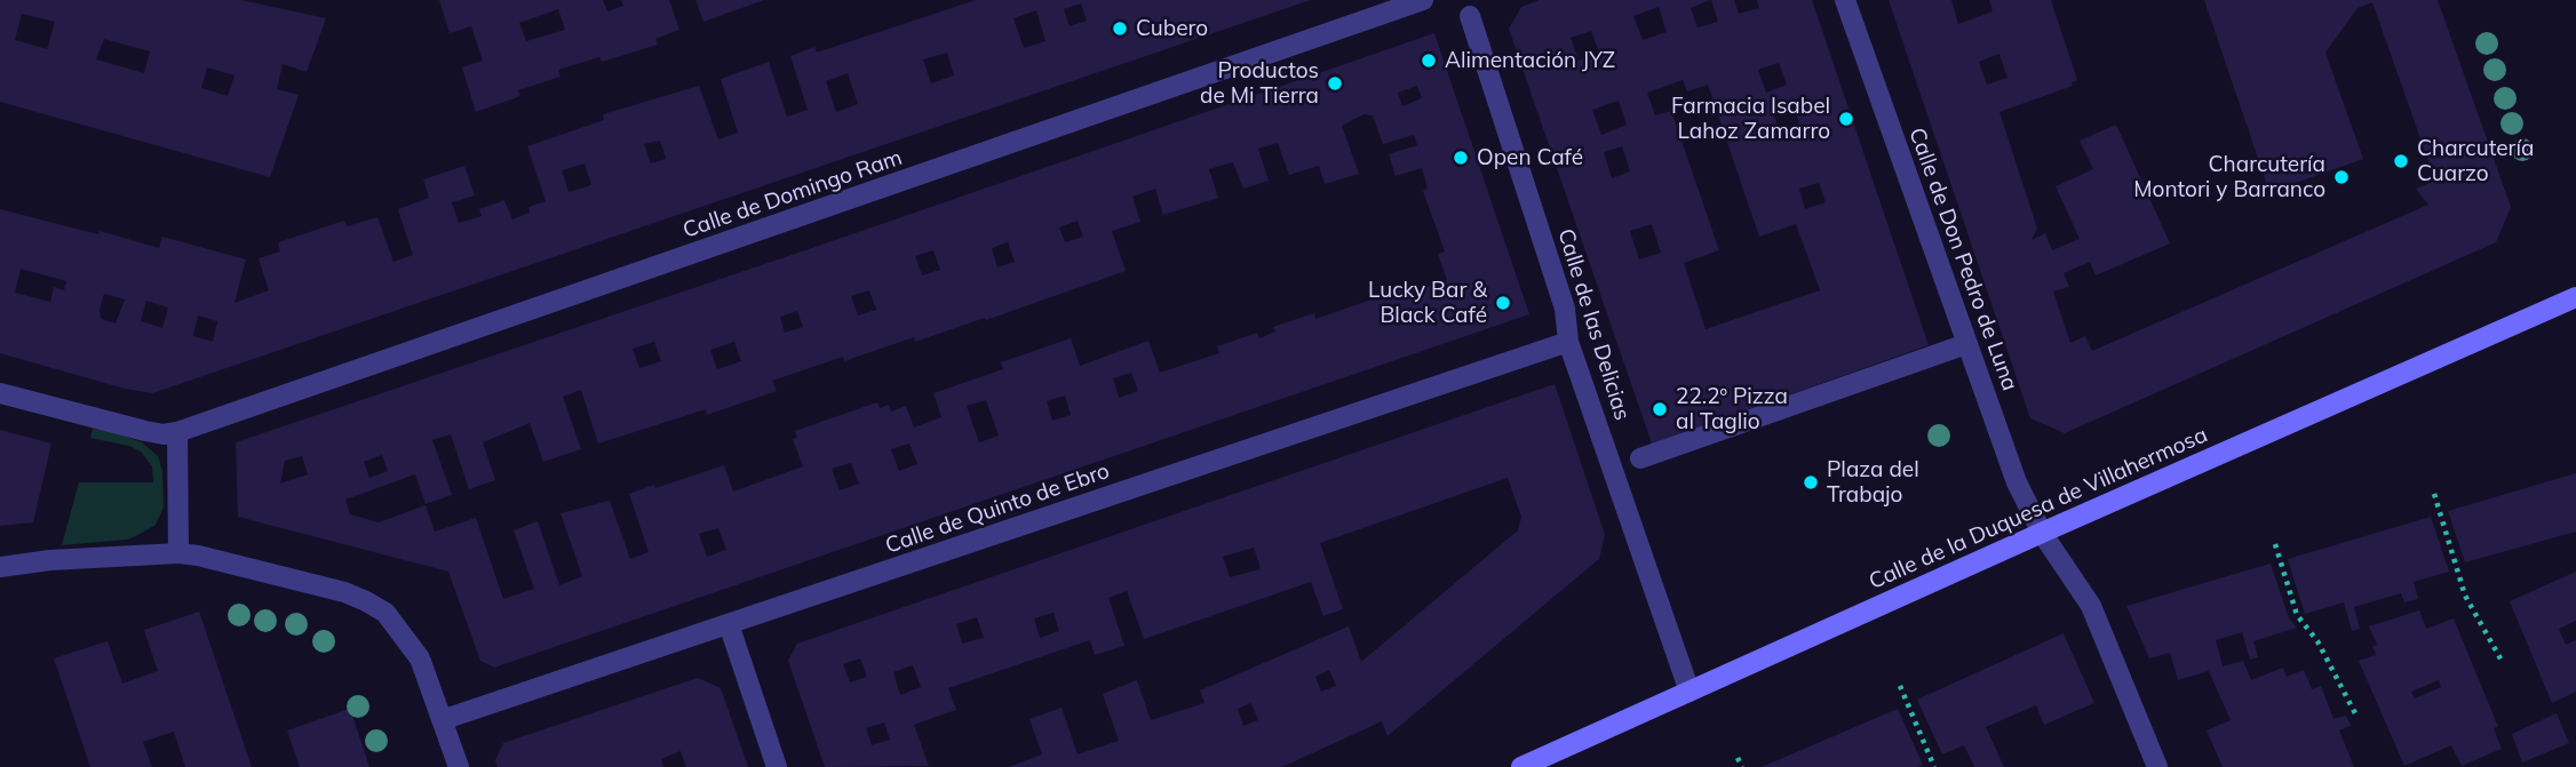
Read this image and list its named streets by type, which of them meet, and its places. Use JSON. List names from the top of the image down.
{
  "streets": {
    "main road": ["Calle de la Duquesa de Villahermosa"],
    "street": [
      "Calle de Domingo Ram",
      "Calle de Don Pedro de Luna",
      "Calle de las Delicias",
      "Calle de Quinto de Ebro"
    ]
  },
  "crossings": [
    ["Calle de Don Pedro de Luna", "Calle de la Duquesa de Villahermosa"],
    ["Calle de las Delicias", "Calle de Quinto de Ebro"],
    ["Calle de las Delicias", "Calle de la Duquesa de Villahermosa"]
  ],
  "places": [
    "Cubero",
    "Alimentación JYZ",
    "Productos de Mi Tierra",
    "Farmacia Isabel Lahoz Zamarro",
    "Open Café",
    "Charcutería Cuarzo",
    "Charcutería Montori y Barranco",
    "Lucky Bar & Black Café",
    "22.2º Pizza al Taglio",
    "Plaza del Trabajo"
  ]
}
